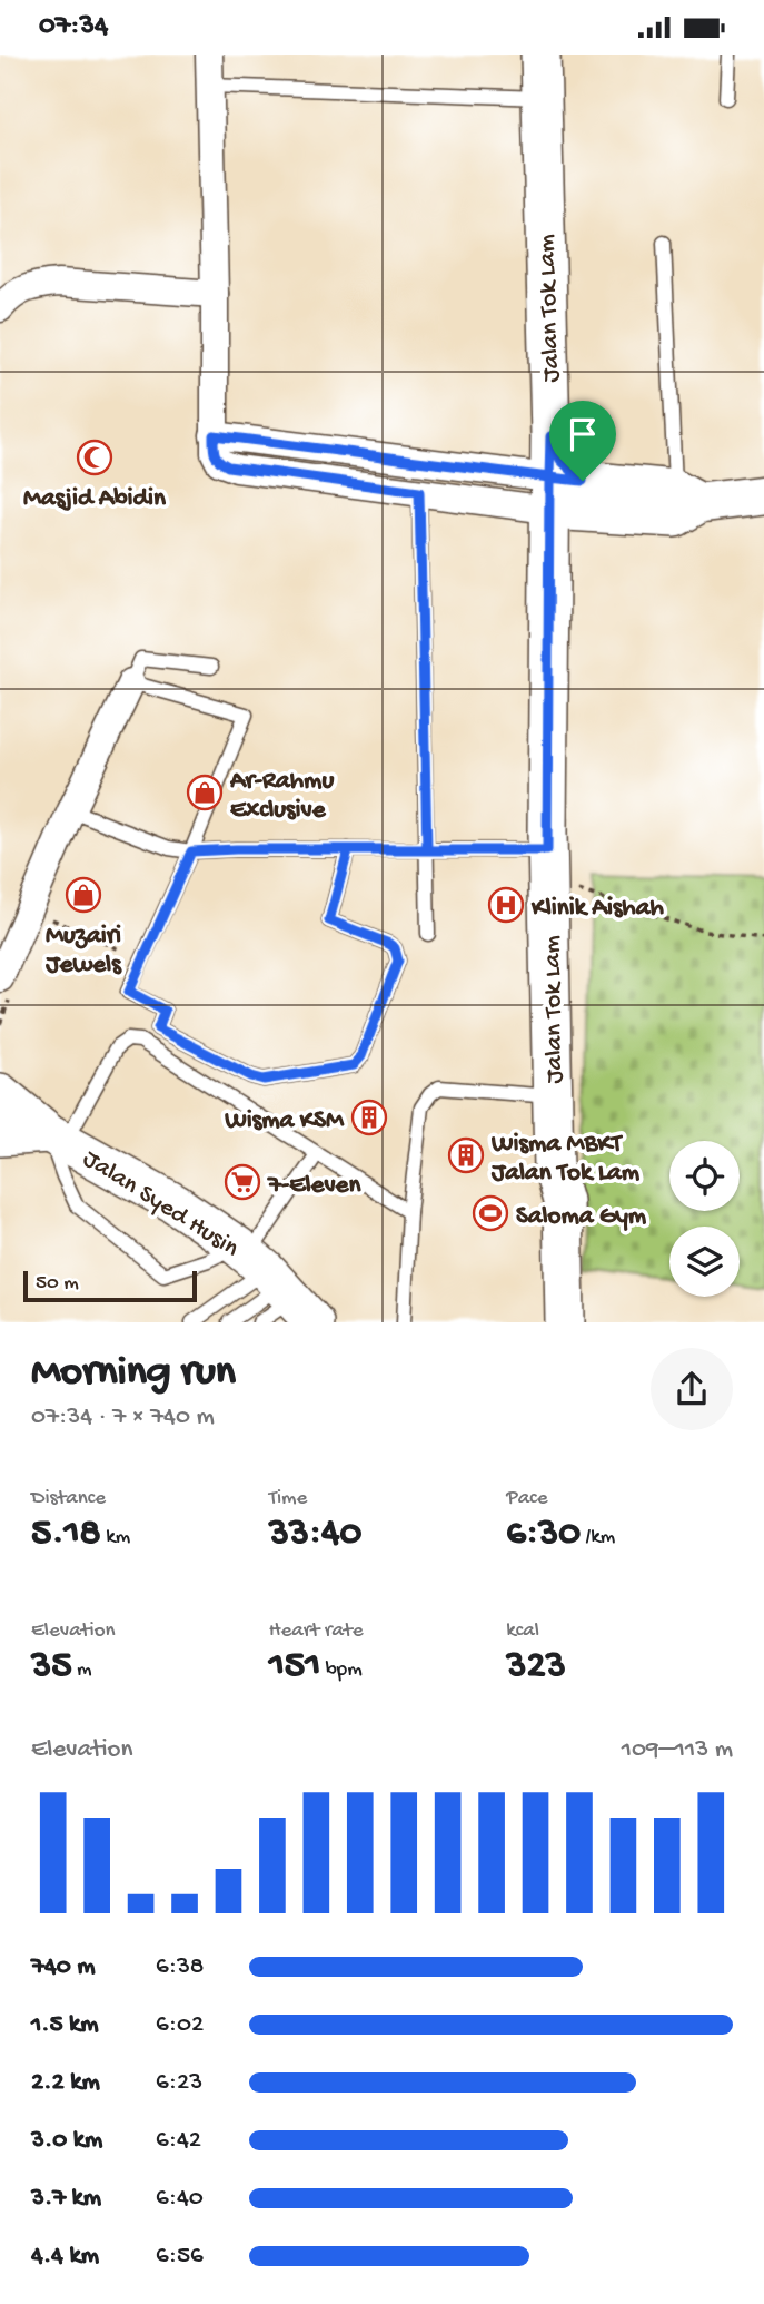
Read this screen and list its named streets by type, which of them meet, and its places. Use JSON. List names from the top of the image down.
{
  "streets": {
    "street": ["Jalan Tok Lam", "Jalan Syed Husin"]
  },
  "places": {
    "mosque": ["Masjid Abidin"],
    "shop": ["Ar-Rahmu Exclusive", "Muzairi Jewels"],
    "hospital": ["Klinik Aishah"],
    "building": ["Wisma KSM", "Wisma MBKT Jalan Tok Lam"],
    "supermarket": ["7-Eleven"],
    "sports": ["Saloma Gym"]
  },
  "scale_bar": "50 m",
  "page": {
    "status": "07:34",
    "scale": "50 m",
    "heading": ["Morning run", "07:34 · 7 × 740 m"],
    "stats": [
      ["Distance", "5.18 km"],
      ["Time", "33:40"],
      ["Pace", "6:30 /km"],
      ["Elevation", "35 m"],
      ["Heart rate", "151 bpm"],
      ["kcal", "323"]
    ],
    "chart": ["Elevation", "109–113 m"],
    "list": [
      {
        "name": "740 m",
        "note": "6:38"
      },
      {
        "name": "1.5 km",
        "note": "6:02"
      },
      {
        "name": "2.2 km",
        "note": "6:23"
      },
      {
        "name": "3.0 km",
        "note": "6:42"
      },
      {
        "name": "3.7 km",
        "note": "6:40"
      },
      {
        "name": "4.4 km",
        "note": "6:56"
      }
    ]
  }
}
